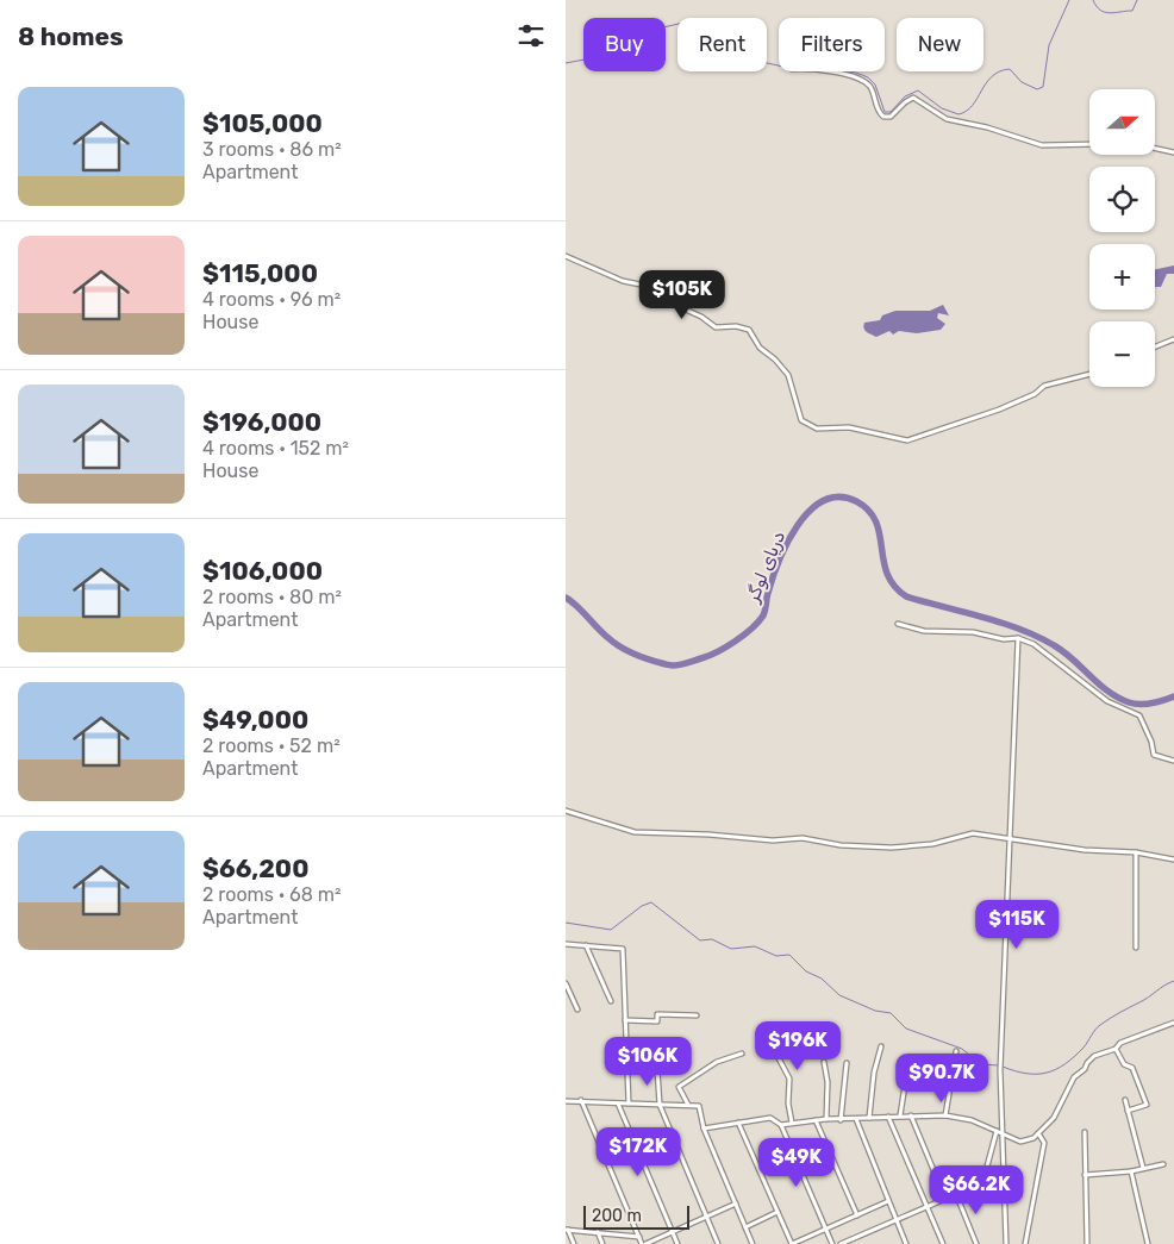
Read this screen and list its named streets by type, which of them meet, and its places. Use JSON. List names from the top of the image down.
{
  "water": ["دریای لوگر"],
  "scale_bar": "200 m",
  "north": "right",
  "page": {
    "heading": "8 homes",
    "chip": [
      "Buy",
      "Rent",
      "Filters",
      "New"
    ],
    "list": [
      {
        "name": "$105,000",
        "note": "3 rooms · 86 m² · Apartment"
      },
      {
        "name": "$115,000",
        "note": "4 rooms · 96 m² · House"
      },
      {
        "name": "$196,000",
        "note": "4 rooms · 152 m² · House"
      },
      {
        "name": "$106,000",
        "note": "2 rooms · 80 m² · Apartment"
      },
      {
        "name": "$49,000",
        "note": "2 rooms · 52 m² · Apartment"
      },
      {
        "name": "$66,200",
        "note": "2 rooms · 68 m² · Apartment"
      }
    ],
    "map_buttons": ["+", "−"],
    "price": [
      "$105K",
      "$115K",
      "$196K",
      "$106K",
      "$90.7K",
      "$172K",
      "$49K",
      "$66.2K"
    ],
    "scale": "200 m"
  }
}
